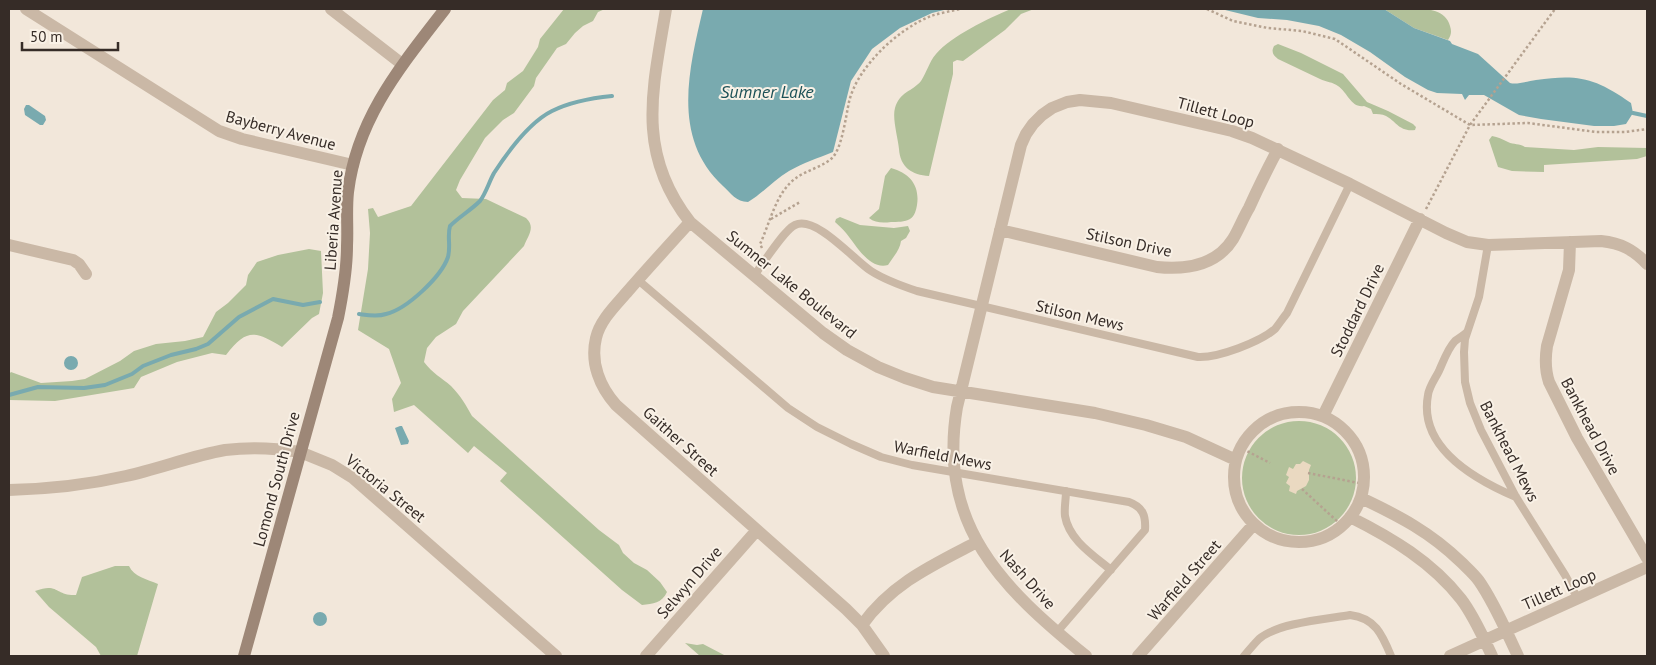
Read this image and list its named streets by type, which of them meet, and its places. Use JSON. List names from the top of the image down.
{
  "streets": {
    "main road": ["Liberia Avenue", "Lomond South Drive"],
    "street": [
      "Tillett Loop",
      "Bayberry Avenue",
      "Stilson Drive",
      "Sumner Lake Boulevard",
      "Stoddard Drive",
      "Bankhead Drive",
      "Gaither Street",
      "Victoria Street",
      "Nash Drive",
      "Warfield Street",
      "Selwyn Drive"
    ],
    "lane": ["Stilson Mews", "Bankhead Mews", "Warfield Mews"]
  },
  "crossings": [
    ["Tillett Loop", "Stilson Drive"],
    ["Tillett Loop", "Sumner Lake Boulevard"],
    ["Tillett Loop", "Stoddard Drive"],
    ["Tillett Loop", "Stilson Mews"],
    ["Tillett Loop", "Bankhead Drive"],
    ["Tillett Loop", "Bankhead Mews"],
    ["Tillett Loop", "Nash Drive"],
    ["Bayberry Avenue", "Liberia Avenue"],
    ["Liberia Avenue", "Lomond South Drive"],
    ["Sumner Lake Boulevard", "Stoddard Drive"],
    ["Sumner Lake Boulevard", "Stilson Mews"],
    ["Sumner Lake Boulevard", "Gaither Street"],
    ["Sumner Lake Boulevard", "Nash Drive"],
    ["Sumner Lake Boulevard", "Warfield Street"],
    ["Stoddard Drive", "Warfield Street"],
    ["Gaither Street", "Warfield Mews"],
    ["Gaither Street", "Selwyn Drive"],
    ["Warfield Mews", "Nash Drive"],
    ["Lomond South Drive", "Victoria Street"]
  ],
  "water": ["Sumner Lake"],
  "scale_bar": "50 m"
}
